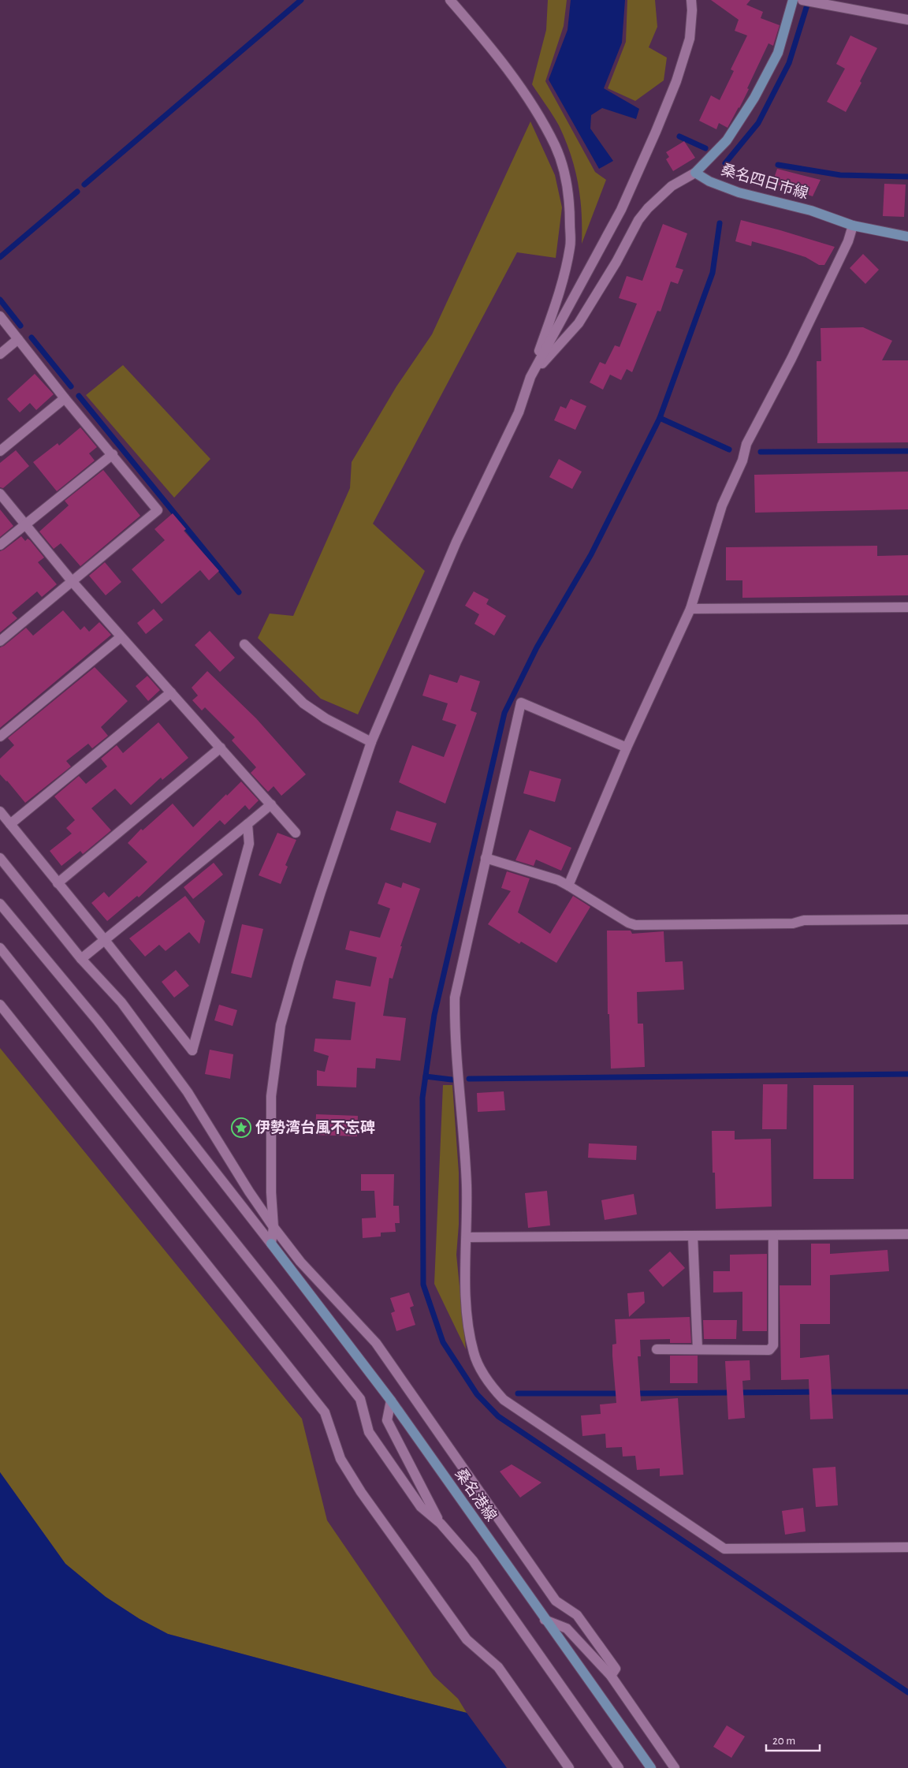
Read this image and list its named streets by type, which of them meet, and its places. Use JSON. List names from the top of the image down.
{
  "streets": {
    "main road": ["桑名四日市線", "桑名港線"]
  },
  "places": {
    "place": ["伊勢湾台風不忘碑"]
  },
  "scale_bar": "20 m"
}
